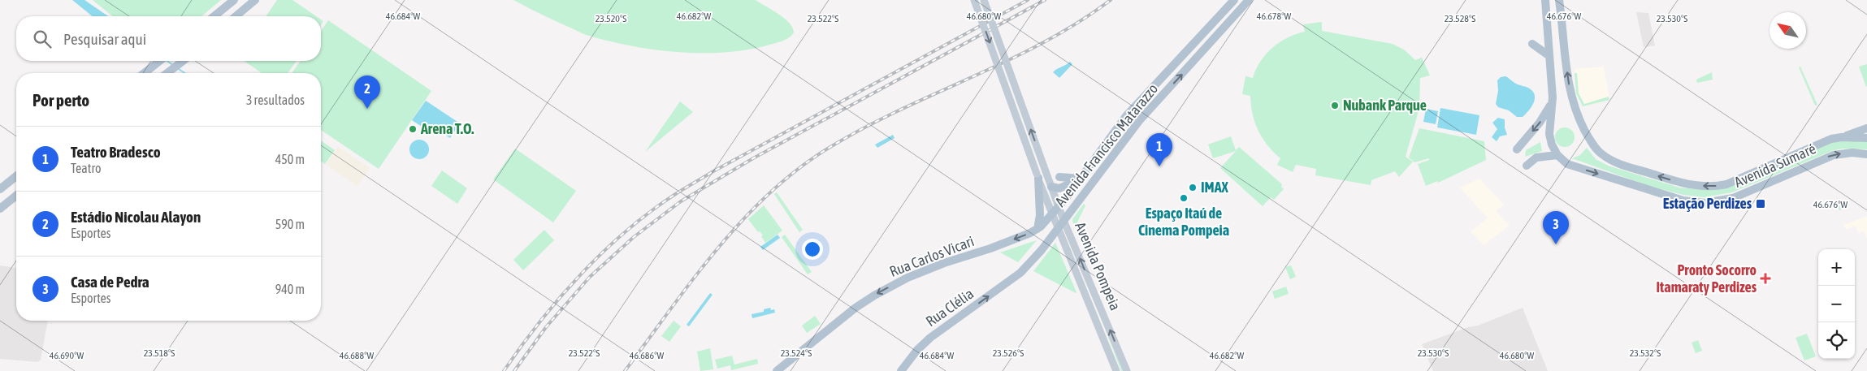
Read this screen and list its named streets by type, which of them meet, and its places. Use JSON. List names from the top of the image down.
{
  "streets": {
    "main road": [
      "Avenida Francisco Matarazzo",
      "Avenida Sumaré",
      "Rua Carlos Vicari",
      "Avenida Pompeia",
      "Rua Clélia"
    ]
  },
  "crossings": [
    ["Avenida Francisco Matarazzo", "Rua Carlos Vicari"],
    ["Avenida Francisco Matarazzo", "Avenida Pompeia"],
    ["Avenida Francisco Matarazzo", "Rua Clélia"],
    ["Rua Carlos Vicari", "Avenida Pompeia"]
  ],
  "one_way": ["Rua Carlos Vicari", "Rua Clélia"],
  "places": {
    "other": [
      "Nubank Parque",
      "Arena T.O.",
      "IMAX",
      "Espaço Itaú de Cinema Pompeia"
    ],
    "transit": ["Estação Perdizes"],
    "health": ["Pronto Socorro Itamaraty Perdizes"]
  },
  "north": "top left",
  "page": {
    "search": "Pesquisar aqui",
    "heading": ["Por perto", "3 resultados"],
    "pins": ["2", "1", "3"],
    "list": [
      {
        "mark": "1",
        "name": "Teatro Bradesco",
        "note": "Teatro",
        "value": "450 m"
      },
      {
        "mark": "2",
        "name": "Estádio Nicolau Alayon",
        "note": "Esportes",
        "value": "590 m"
      },
      {
        "mark": "3",
        "name": "Casa de Pedra",
        "note": "Esportes",
        "value": "940 m"
      }
    ],
    "map_buttons": ["+", "−"]
  },
  "coordinates": [
    "46.684°W",
    "46.682°W",
    "46.678°W",
    "46.680°W",
    "46.676°W",
    "23.520°S",
    "23.522°S",
    "23.528°S",
    "23.530°S",
    "23.518°S",
    "23.524°S",
    "23.526°S",
    "23.532°S",
    "46.690°W",
    "46.688°W",
    "46.686°W"
  ]
}
